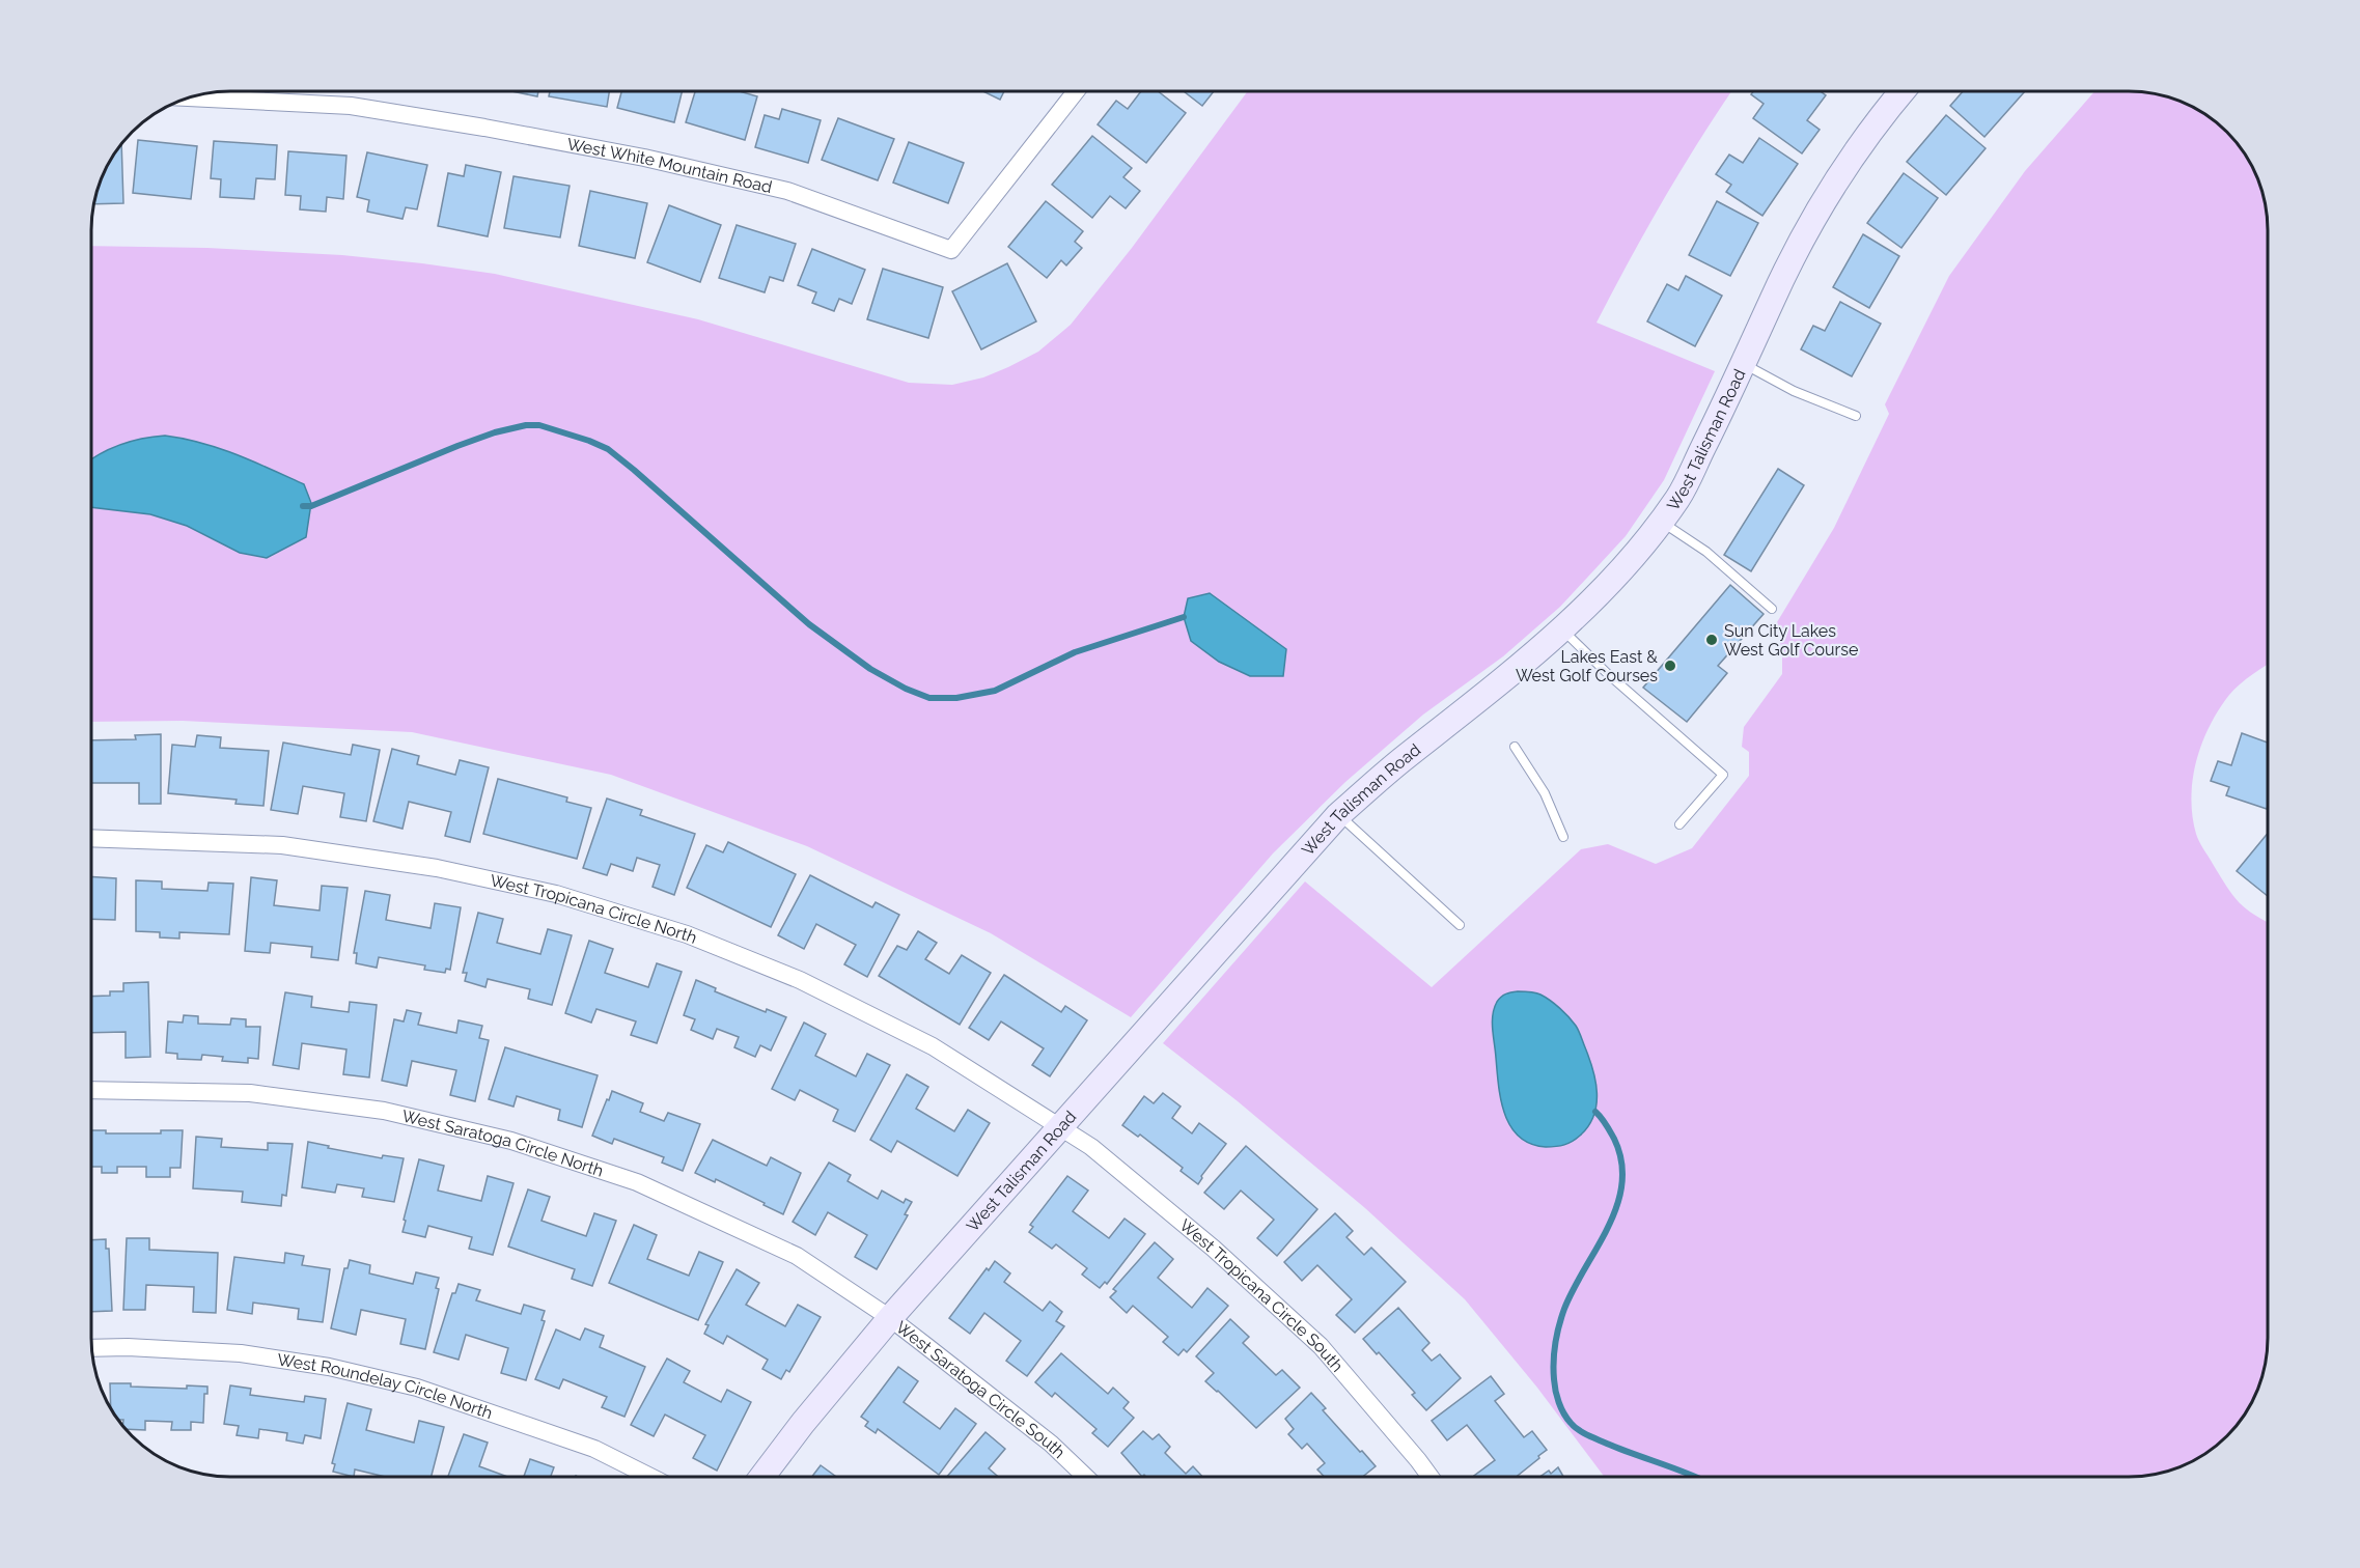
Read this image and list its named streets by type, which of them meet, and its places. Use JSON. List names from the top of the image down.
{
  "streets": {
    "street": [
      "West White Mountain Road",
      "West Talisman Road",
      "West Tropicana Circle North",
      "West Saratoga Circle North",
      "West Tropicana Circle South",
      "West Roundelay Circle North",
      "West Saratoga Circle South"
    ]
  },
  "crossings": [
    ["West Talisman Road", "West Tropicana Circle North"],
    ["West Talisman Road", "West Saratoga Circle North"],
    ["West Talisman Road", "West Tropicana Circle South"],
    ["West Talisman Road", "West Saratoga Circle South"],
    ["West Tropicana Circle North", "West Tropicana Circle South"],
    ["West Saratoga Circle North", "West Saratoga Circle South"]
  ],
  "places": ["Sun City Lakes West Golf Course", "Lakes East & West Golf Courses"]
}
